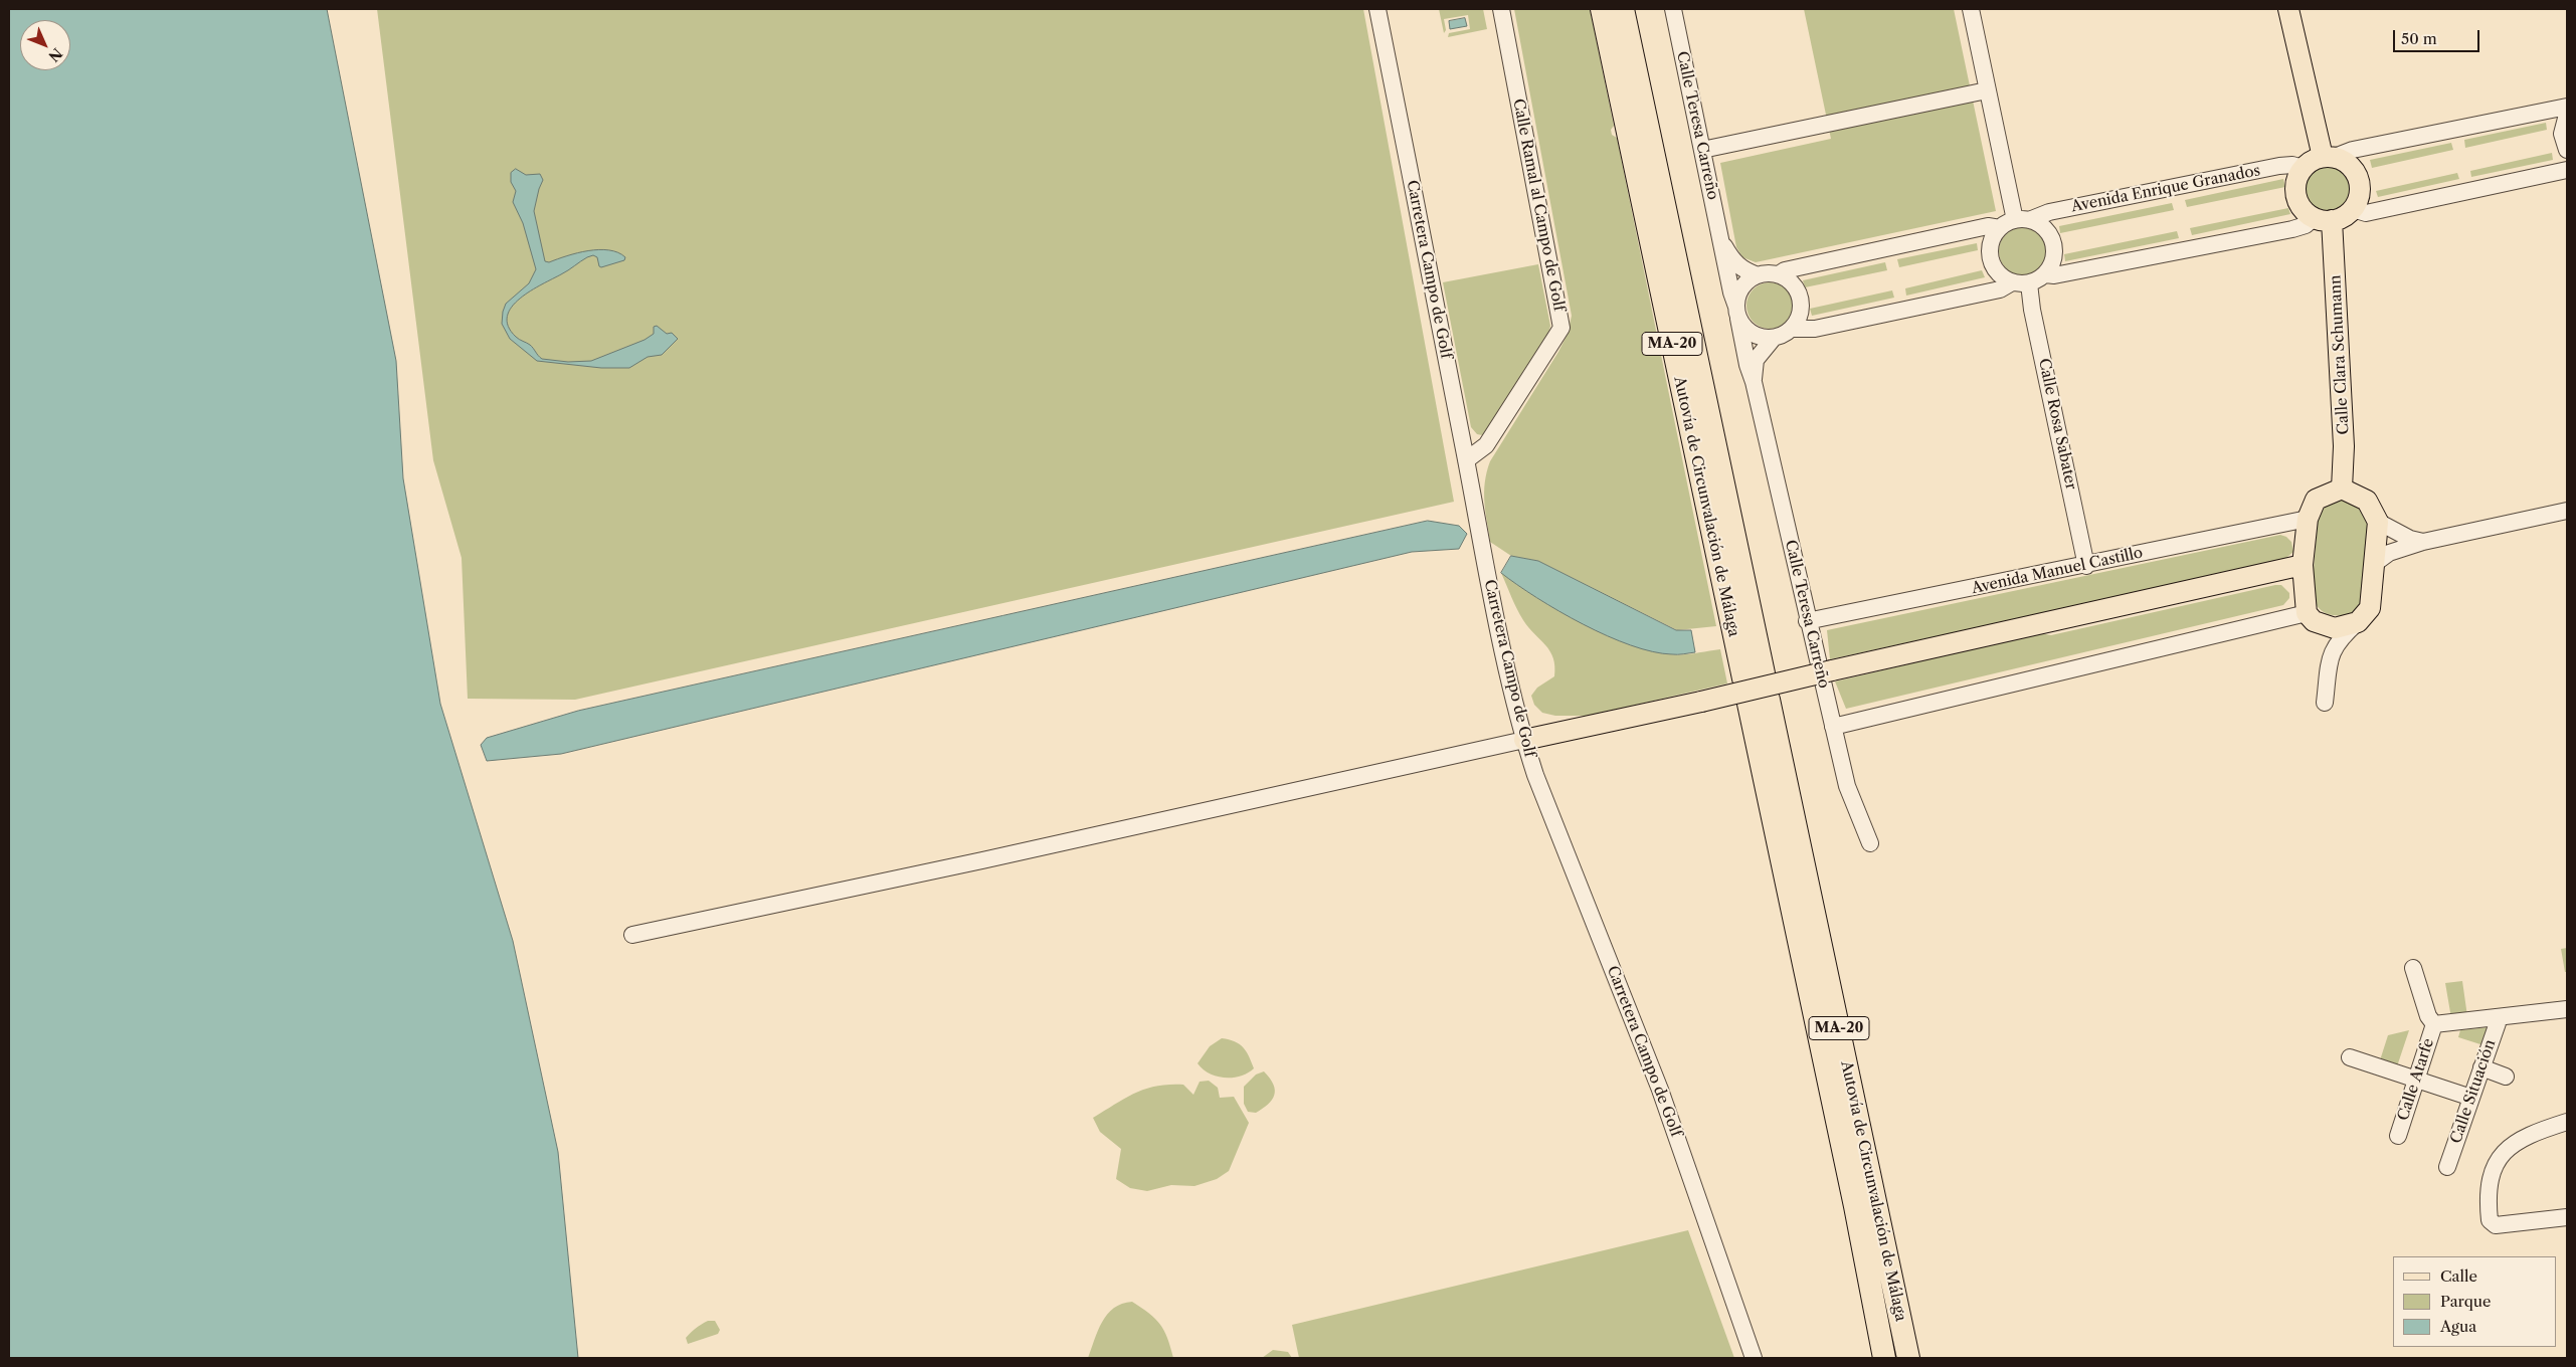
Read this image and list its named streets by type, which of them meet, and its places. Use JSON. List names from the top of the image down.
{
  "streets": {
    "highway": ["MA-20", "Autovía de Circunvalación de Málaga"],
    "main road": ["Calle Clara Schumann"],
    "street": [
      "Calle Teresa Carreño",
      "Avenida Enrique Granados",
      "Calle Ramal al Campo de Golf",
      "Carretera Campo de Golf",
      "Calle Rosa Sabater",
      "Avenida Manuel Castillo",
      "Calle Atarfe",
      "Calle Situación"
    ]
  },
  "crossings": [
    ["Calle Teresa Carreño", "Avenida Enrique Granados"],
    ["Calle Teresa Carreño", "Avenida Manuel Castillo"],
    ["Avenida Enrique Granados", "Calle Clara Schumann"],
    ["Avenida Enrique Granados", "Calle Rosa Sabater"],
    ["Calle Ramal al Campo de Golf", "Carretera Campo de Golf"],
    ["Calle Rosa Sabater", "Avenida Manuel Castillo"]
  ],
  "legend": ["Calle", "Parque", "Agua"],
  "scale_bar": "50 m",
  "north": "bottom right"
}
